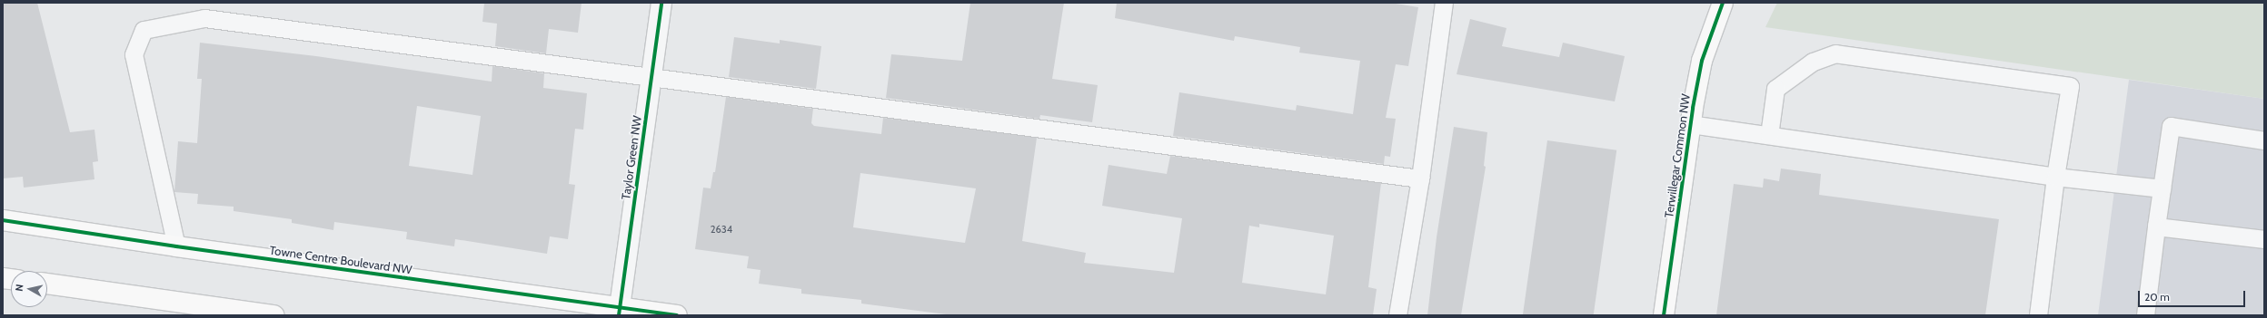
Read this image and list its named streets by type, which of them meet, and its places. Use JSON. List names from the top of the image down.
{
  "streets": {
    "street": ["Terwillegar Common NW", "Taylor Green NW", "Towne Centre Boulevard NW"]
  },
  "crossings": [
    ["Taylor Green NW", "Towne Centre Boulevard NW"]
  ],
  "house_numbers": ["2634"],
  "scale_bar": "20 m",
  "north": "left"
}
